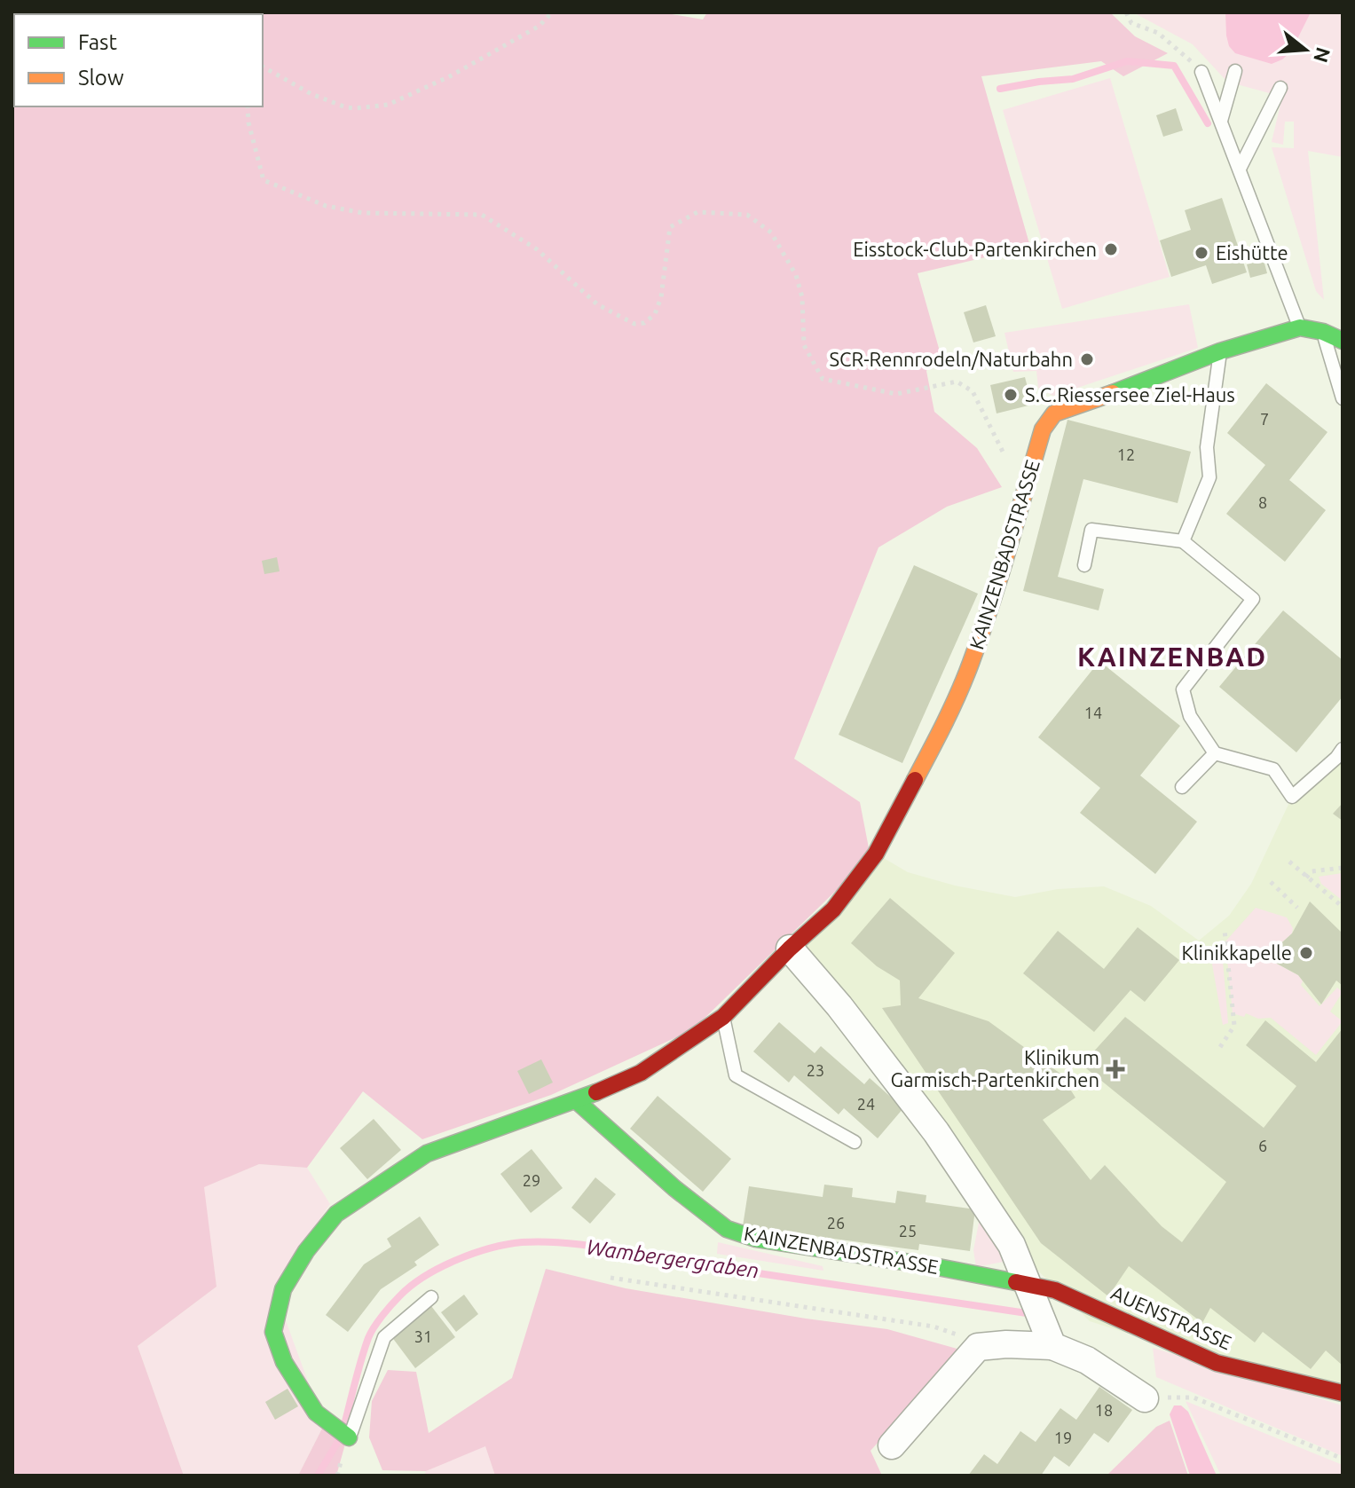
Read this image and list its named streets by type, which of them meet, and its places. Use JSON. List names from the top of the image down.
{
  "streets": {
    "street": ["KAINZENBADSTRASSE", "AUENSTRASSE"]
  },
  "crossings": [
    ["KAINZENBADSTRASSE", "AUENSTRASSE"]
  ],
  "districts": ["KAINZENBAD"],
  "water": ["Wambergergraben"],
  "places": {
    "other": [
      "Eisstock-Club-Partenkirchen",
      "Eishütte",
      "SCR-Rennrodeln/Naturbahn",
      "S.C.Riessersee Ziel-Haus",
      "Klinikkapelle"
    ],
    "health": ["Klinikum Garmisch-Partenkirchen"]
  },
  "house_numbers": [
    "7",
    "12",
    "8",
    "14",
    "23",
    "24",
    "6",
    "29",
    "26",
    "25",
    "31",
    "18",
    "19"
  ],
  "legend": ["Fast", "Slow"],
  "north": "right"
}
